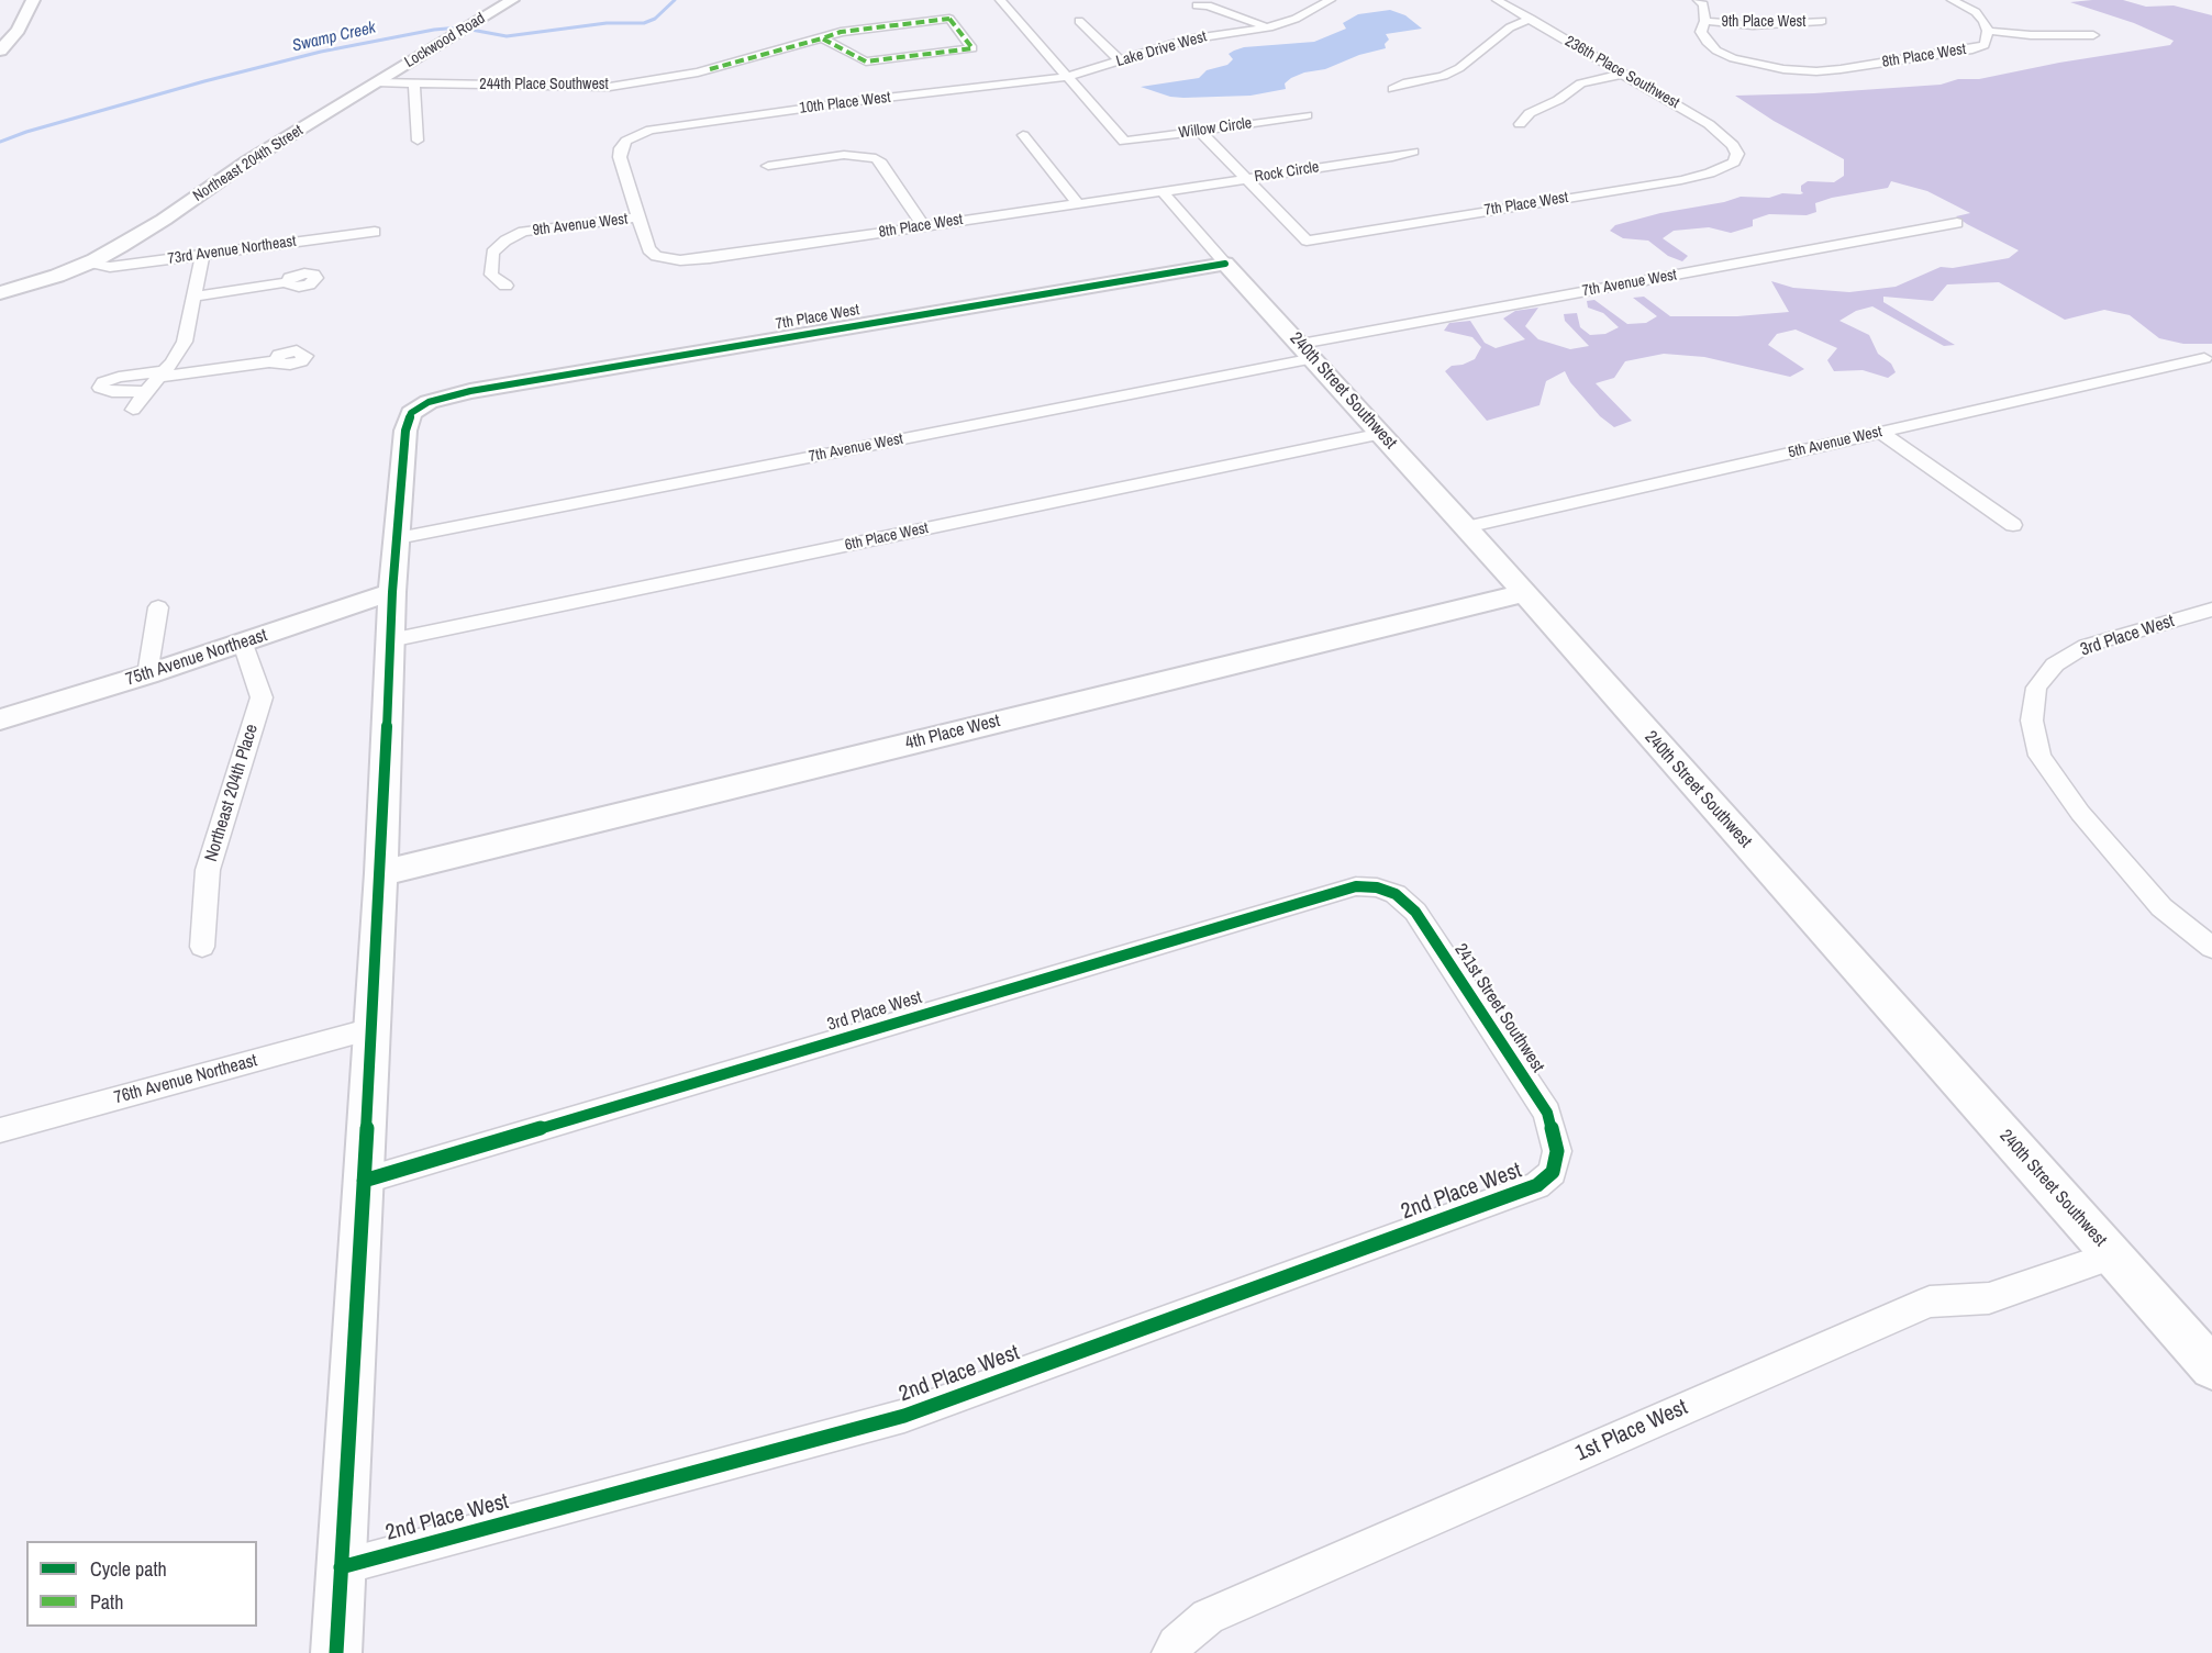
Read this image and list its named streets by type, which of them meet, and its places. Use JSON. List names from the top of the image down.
{
  "streets": {
    "street": [
      "9th Place West",
      "Lockwood Road",
      "Lake Drive West",
      "8th Place West",
      "236th Place Southwest",
      "244th Place Southwest",
      "10th Place West",
      "Willow Circle",
      "Northeast 204th Street",
      "Rock Circle",
      "7th Place West",
      "9th Avenue West",
      "73rd Avenue Northeast",
      "7th Avenue West",
      "240th Street Southwest",
      "5th Avenue West",
      "6th Place West",
      "3rd Place West",
      "75th Avenue Northeast",
      "4th Place West",
      "Northeast 204th Place",
      "241st Street Southwest",
      "76th Avenue Northeast",
      "2nd Place West",
      "1st Place West"
    ]
  },
  "crossings": [
    ["9th Place West", "8th Place West"],
    ["Lockwood Road", "244th Place Southwest"],
    ["Lockwood Road", "Northeast 204th Street"],
    ["Lake Drive West", "10th Place West"],
    ["Lake Drive West", "Willow Circle"],
    ["8th Place West", "10th Place West"],
    ["8th Place West", "Rock Circle"],
    ["8th Place West", "9th Avenue West"],
    ["8th Place West", "240th Street Southwest"],
    ["236th Place Southwest", "7th Place West"],
    ["244th Place Southwest", "Northeast 204th Street"],
    ["10th Place West", "Willow Circle"],
    ["10th Place West", "9th Avenue West"],
    ["Northeast 204th Street", "73rd Avenue Northeast"],
    ["Rock Circle", "7th Place West"],
    ["Rock Circle", "240th Street Southwest"],
    ["7th Place West", "7th Avenue West"],
    ["7th Place West", "240th Street Southwest"],
    ["7th Avenue West", "240th Street Southwest"],
    ["240th Street Southwest", "5th Avenue West"],
    ["240th Street Southwest", "6th Place West"],
    ["240th Street Southwest", "4th Place West"],
    ["240th Street Southwest", "1st Place West"],
    ["3rd Place West", "241st Street Southwest"],
    ["75th Avenue Northeast", "Northeast 204th Place"],
    ["241st Street Southwest", "2nd Place West"]
  ],
  "water": ["Swamp Creek"],
  "legend": ["Cycle path", "Path"]
}
